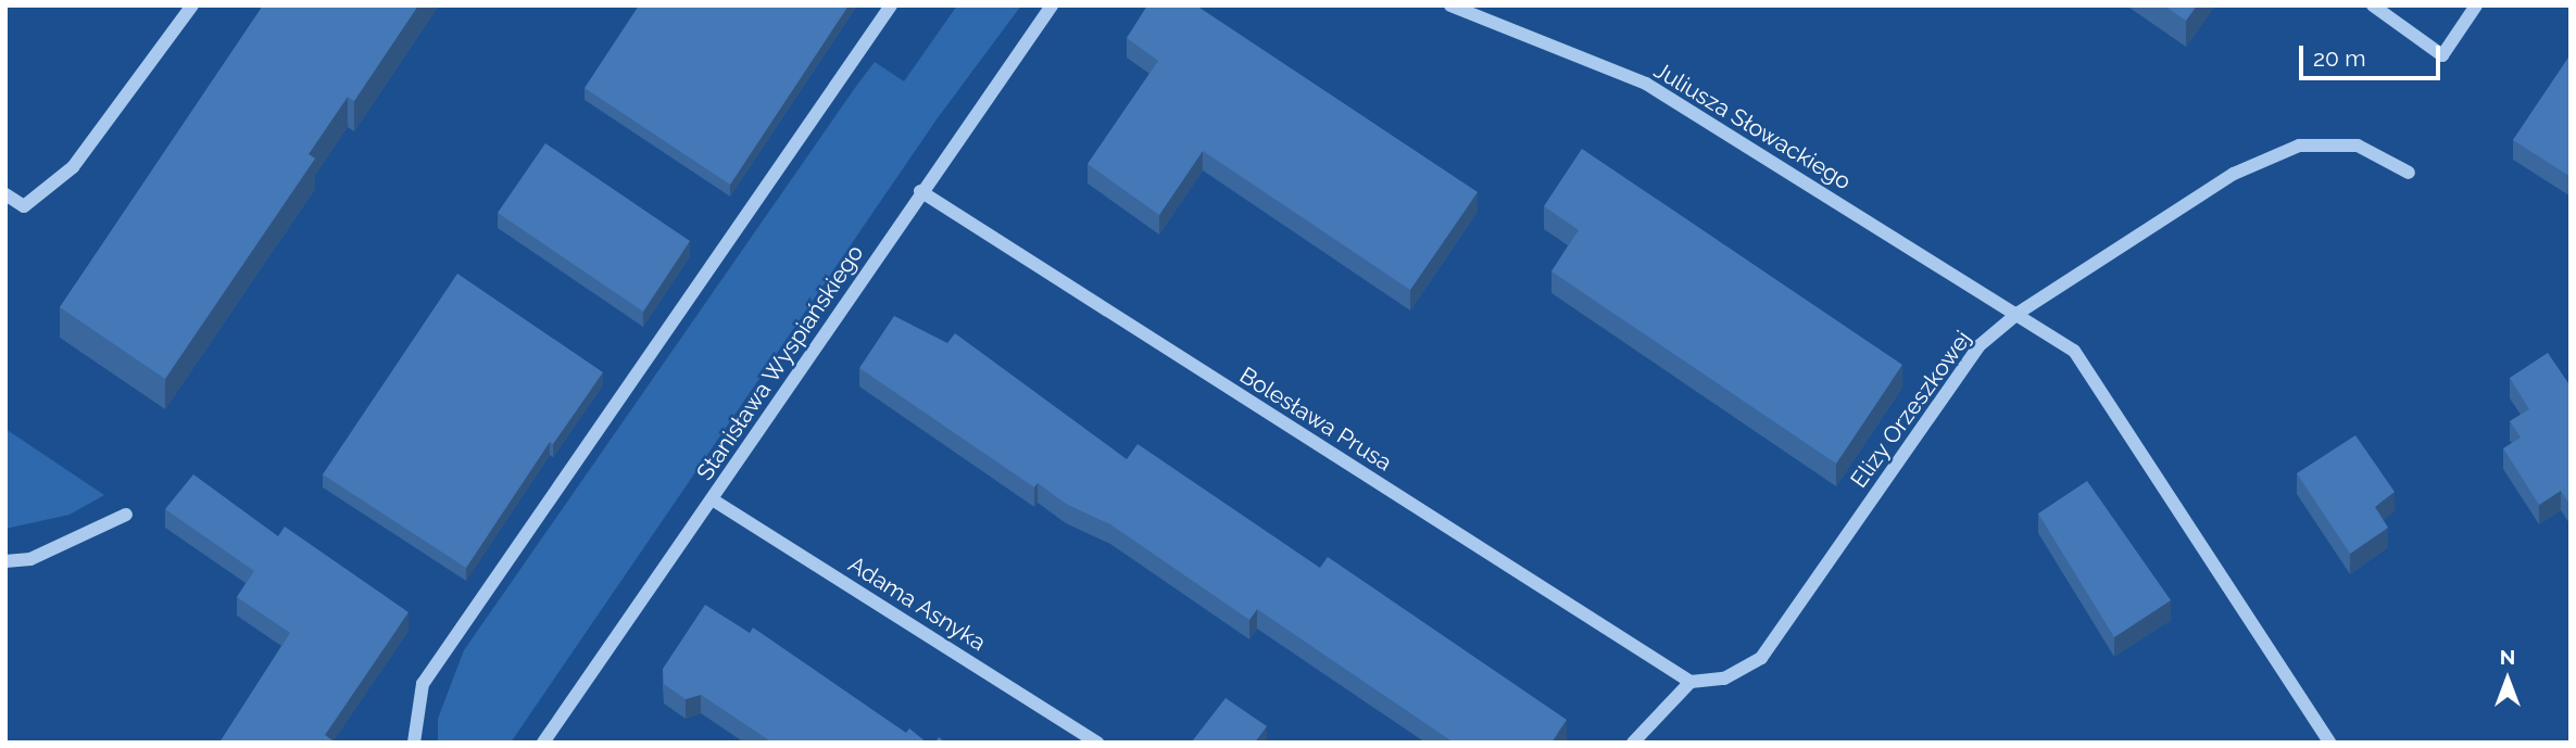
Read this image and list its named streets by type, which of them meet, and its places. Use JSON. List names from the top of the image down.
{
  "streets": {
    "street": [
      "Juliusza Słowackiego",
      "Stanisława Wyspiańskiego",
      "Elizy Orzeszkowej",
      "Bolesława Prusa",
      "Adama Asnyka"
    ]
  },
  "crossings": [
    ["Juliusza Słowackiego", "Elizy Orzeszkowej"],
    ["Stanisława Wyspiańskiego", "Bolesława Prusa"],
    ["Stanisława Wyspiańskiego", "Adama Asnyka"],
    ["Elizy Orzeszkowej", "Bolesława Prusa"]
  ],
  "scale_bar": "20 m",
  "north": "top"
}
